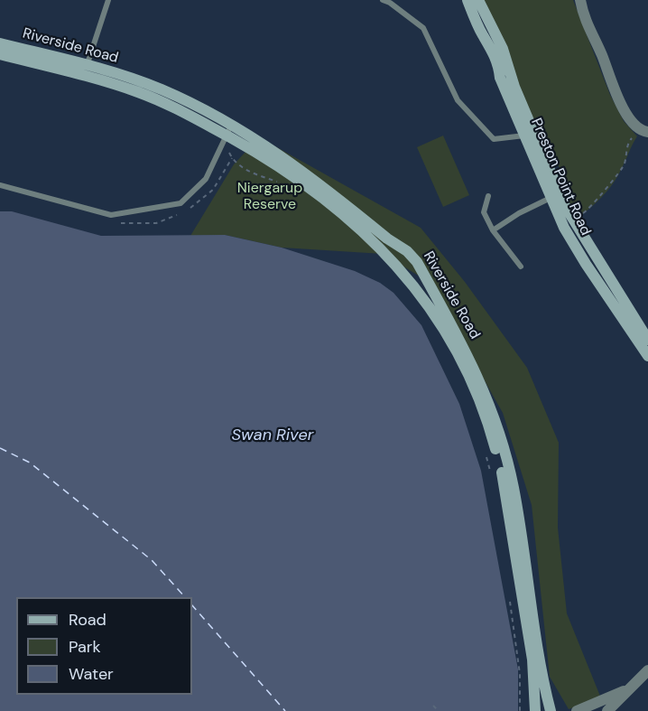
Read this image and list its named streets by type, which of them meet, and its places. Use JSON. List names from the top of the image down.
{
  "streets": {
    "street": ["Riverside Road", "Preston Point Road"]
  },
  "water": ["Swan River"],
  "parks": ["Niergarup Reserve"],
  "legend": ["Road", "Park", "Water"]
}
